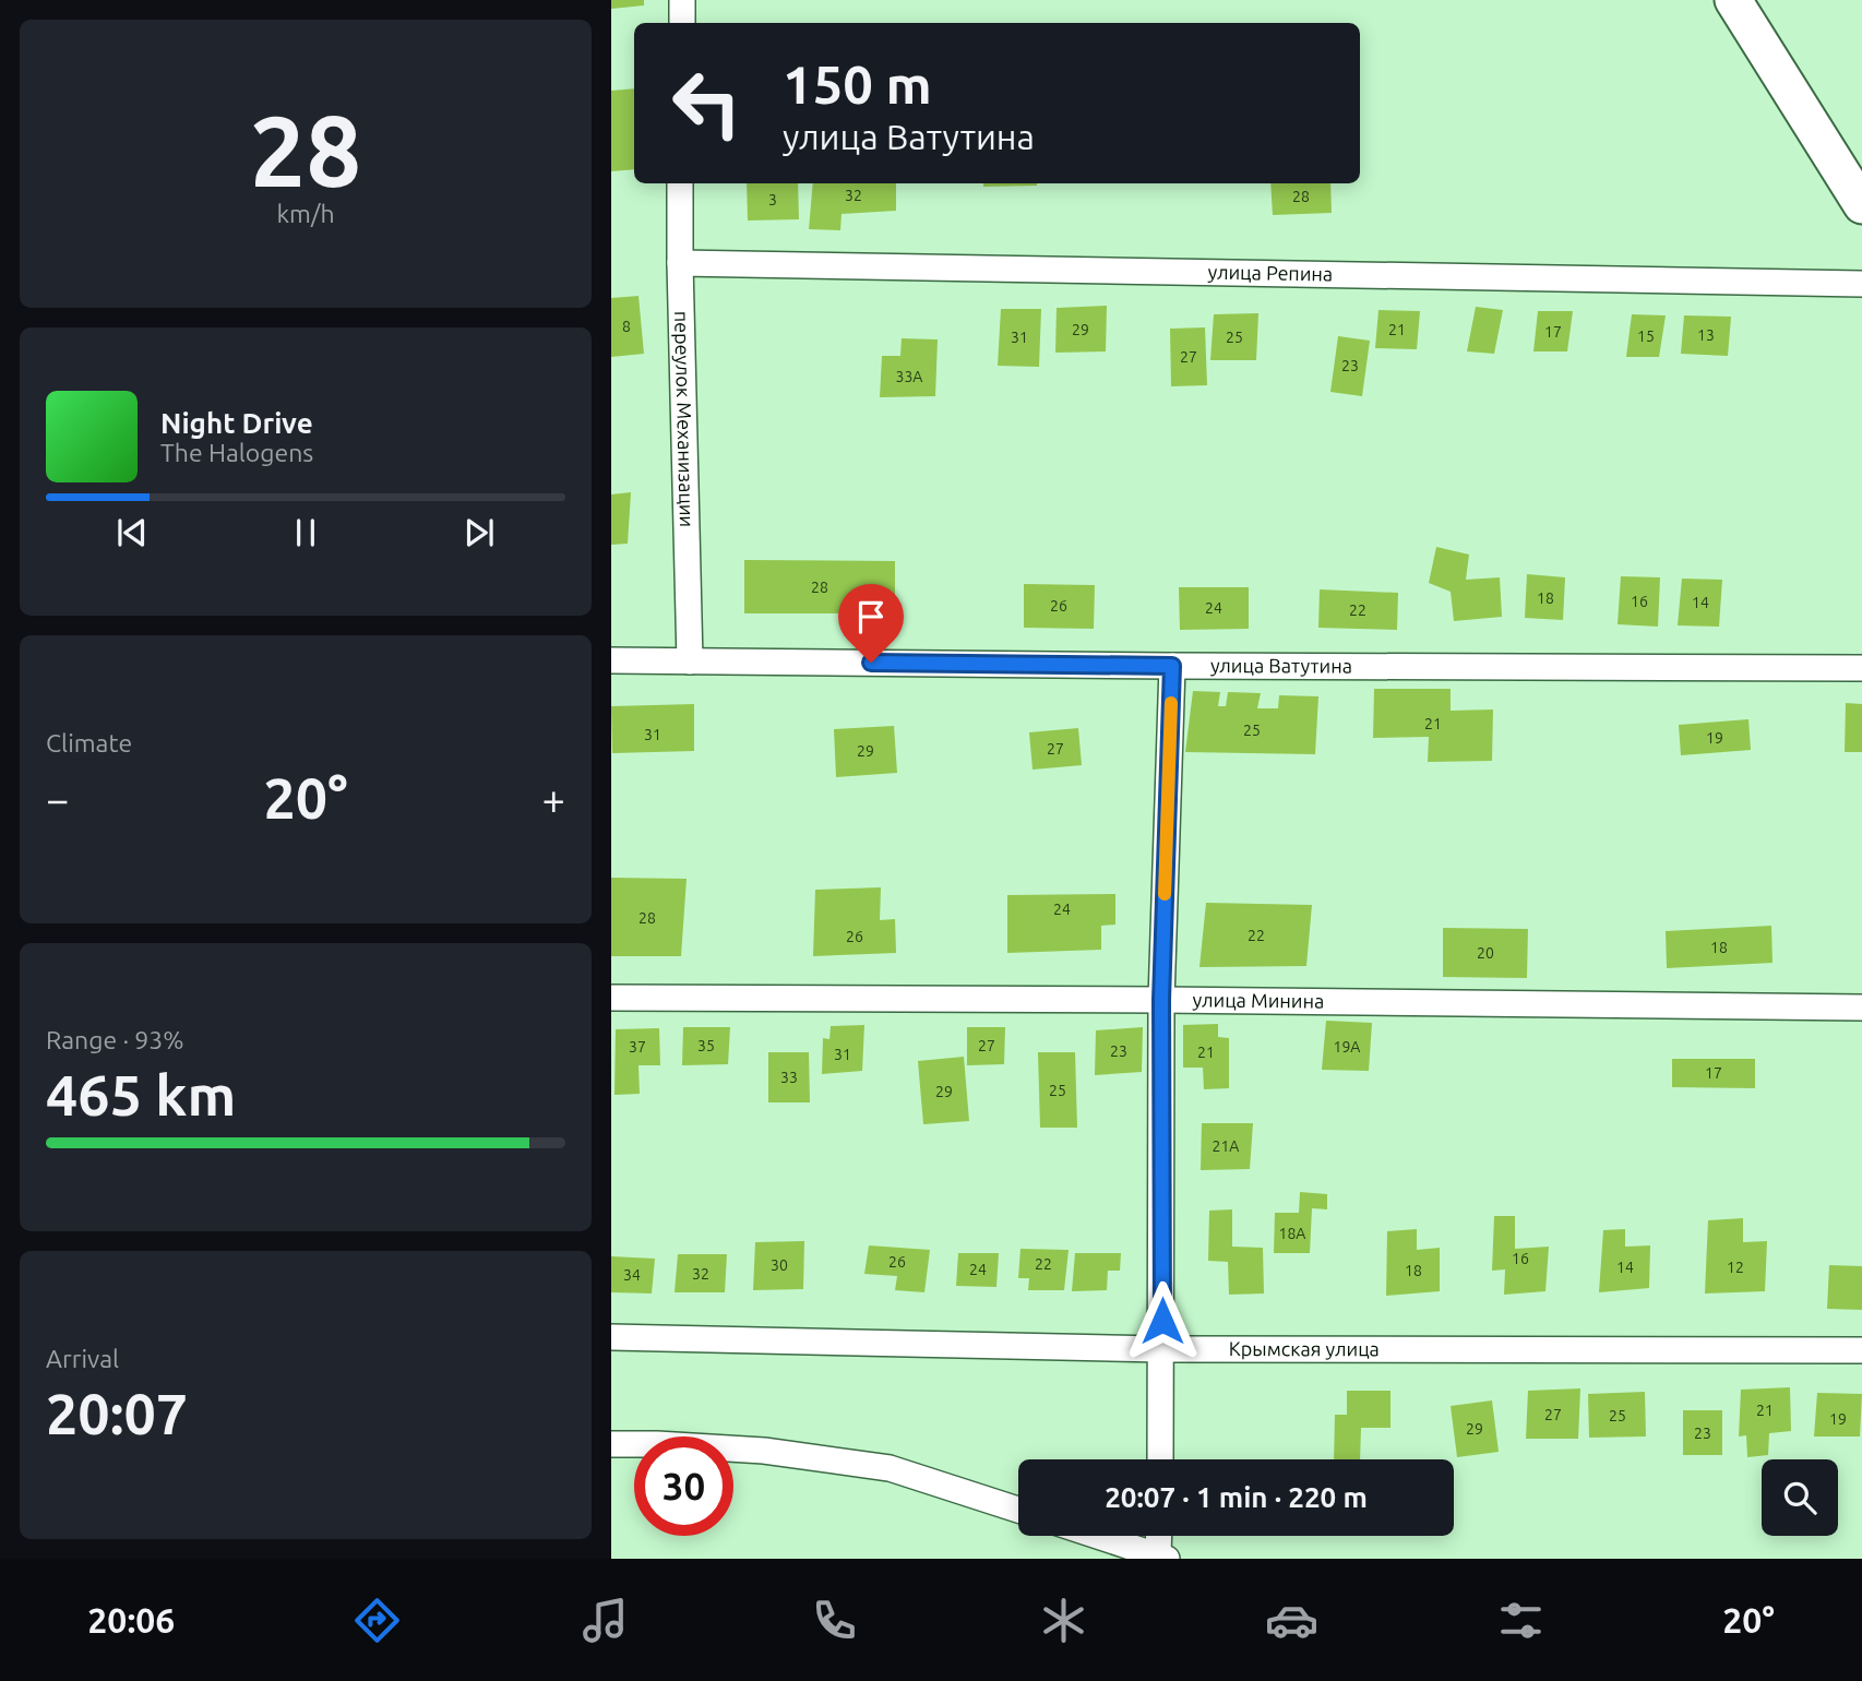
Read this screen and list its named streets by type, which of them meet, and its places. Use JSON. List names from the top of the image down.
{
  "streets": {
    "street": [
      "улица Репина",
      "переулок Механизации",
      "улица Ватутина",
      "улица Минина",
      "Крымская улица"
    ]
  },
  "crossings": [
    ["улица Репина", "переулок Механизации"],
    ["переулок Механизации", "улица Ватутина"]
  ],
  "house_numbers": [
    "32",
    "28",
    "3",
    "8",
    "29",
    "21",
    "17",
    "13",
    "15",
    "31",
    "25",
    "27",
    "23",
    "33А",
    "28",
    "18",
    "16",
    "14",
    "26",
    "24",
    "22",
    "21",
    "25",
    "31",
    "19",
    "27",
    "29",
    "24",
    "28",
    "22",
    "26",
    "18",
    "20",
    "35",
    "27",
    "37",
    "19А",
    "23",
    "21",
    "31",
    "17",
    "33",
    "25",
    "29",
    "21А",
    "18А",
    "16",
    "26",
    "22",
    "30",
    "14",
    "12",
    "24",
    "18",
    "32",
    "34",
    "21",
    "27",
    "25",
    "19",
    "29",
    "23"
  ],
  "page": {
    "tile": [
      ["28", "km/h"],
      "Climate",
      ["Range · 93%", "465 km"],
      ["Arrival", "20:07"]
    ],
    "turn": ["150 m", "улица Ватутина"],
    "song": ["Night Drive", "The Halogens"],
    "heat": ["−", "20°", "+"],
    "limit": "30",
    "trip": "20:07 · 1 min · 220 m",
    "tabs": ["20:06", "20°"]
  }
}
